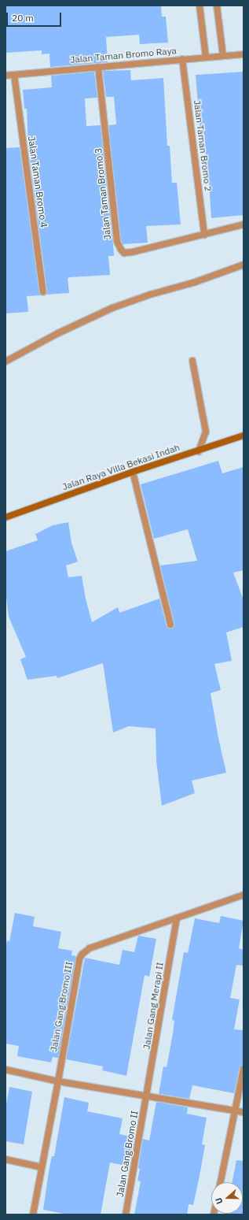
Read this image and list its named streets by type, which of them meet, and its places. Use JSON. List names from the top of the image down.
{
  "streets": {
    "main road": ["Jalan Raya Villa Bekasi Indah"],
    "street": [
      "Jalan Taman Bromo Raya",
      "Jalan Taman Bromo 2",
      "Jalan Taman Bromo 4",
      "Jalan Taman Bromo 3",
      "Jalan Gang Merapi II",
      "Jalan Gang Bromo III",
      "Jalan Gang Bromo II"
    ]
  },
  "crossings": [
    ["Jalan Taman Bromo Raya", "Jalan Taman Bromo 2"],
    ["Jalan Taman Bromo Raya", "Jalan Taman Bromo 4"],
    ["Jalan Taman Bromo Raya", "Jalan Taman Bromo 3"],
    ["Jalan Taman Bromo 2", "Jalan Taman Bromo 3"],
    ["Jalan Gang Merapi II", "Jalan Gang Bromo III"],
    ["Jalan Gang Merapi II", "Jalan Gang Bromo II"]
  ],
  "scale_bar": "20 m",
  "north": "left"
}
